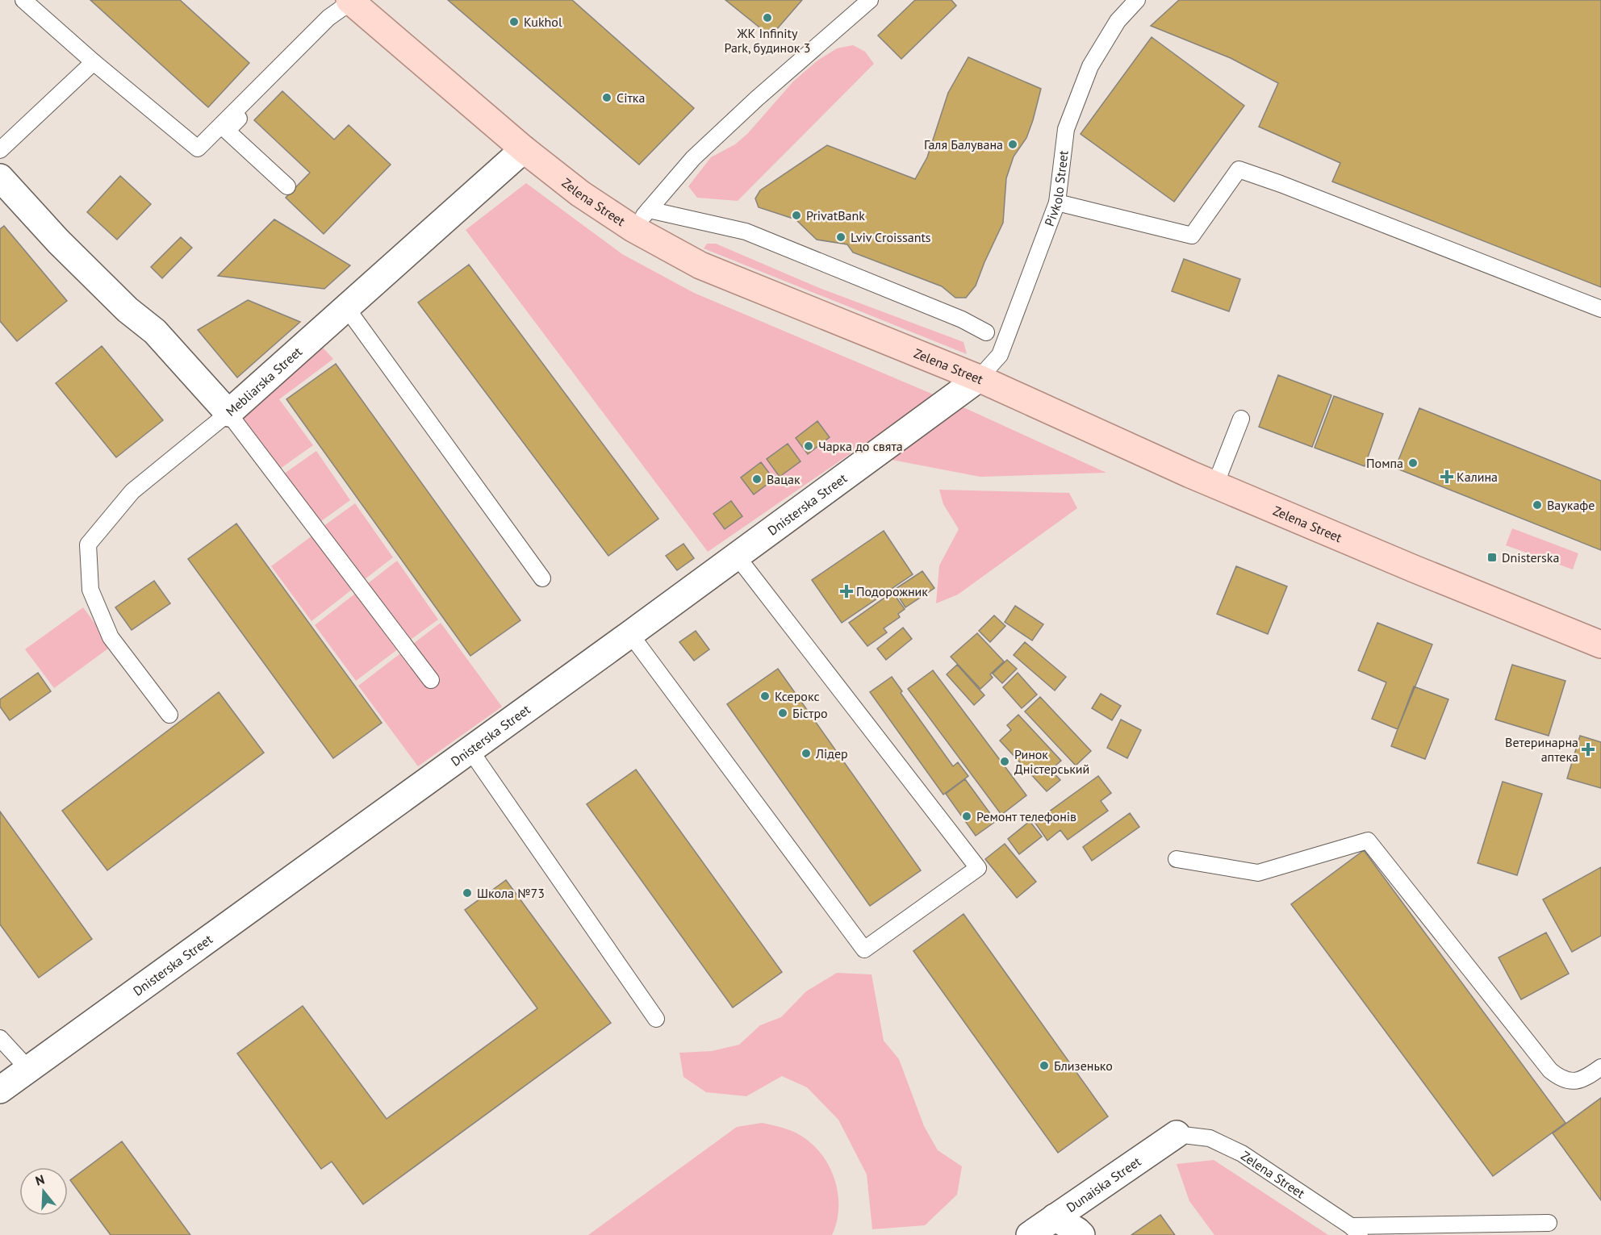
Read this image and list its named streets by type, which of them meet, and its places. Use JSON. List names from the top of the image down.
{
  "streets": {
    "main road": ["Zelena Street"],
    "street": ["Mebliarska Street", "Dnisterska Street", "Dunaiska Street"],
    "lane": ["Pivkolo Street"]
  },
  "crossings": [
    ["Pivkolo Street", "Zelena Street"],
    ["Pivkolo Street", "Dnisterska Street"],
    ["Zelena Street", "Mebliarska Street"],
    ["Zelena Street", "Dnisterska Street"],
    ["Zelena Street", "Dunaiska Street"]
  ],
  "places": {
    "other": [
      "ЖК Infinity Park, будинок 3",
      "Kukhol",
      "Сітка",
      "Галя Балувана",
      "PrivatBank",
      "Lviv Croissants",
      "Чарка до свята",
      "Помпа",
      "Вацак",
      "Ваукафе",
      "Ксерокс",
      "Бістро",
      "Лідер",
      "Ринок Дністерський",
      "Ремонт телефонів",
      "Школа №73",
      "Близенько"
    ],
    "health": ["Калина", "Подорожник", "Ветеринарна аптека"],
    "transit": ["Dnisterska"]
  },
  "north": "top"
}
